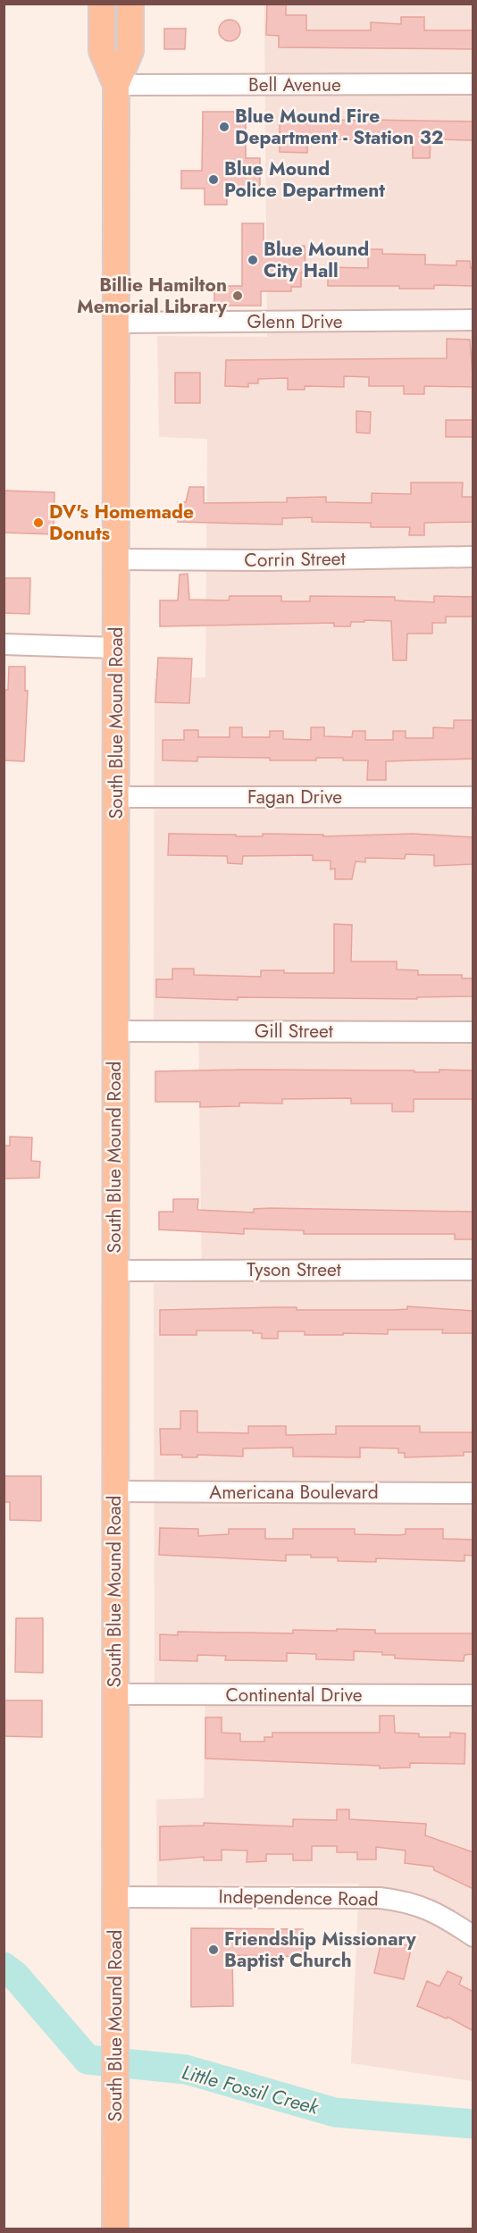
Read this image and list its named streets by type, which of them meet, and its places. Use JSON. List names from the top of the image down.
{
  "streets": {
    "main road": ["South Blue Mound Road"],
    "street": [
      "Bell Avenue",
      "Glenn Drive",
      "Corrin Street",
      "Fagan Drive",
      "Gill Street",
      "Tyson Street",
      "Americana Boulevard",
      "Continental Drive",
      "Independence Road"
    ]
  },
  "crossings": [
    ["Bell Avenue", "South Blue Mound Road"],
    ["Glenn Drive", "South Blue Mound Road"],
    ["Corrin Street", "South Blue Mound Road"],
    ["South Blue Mound Road", "Fagan Drive"],
    ["South Blue Mound Road", "Gill Street"],
    ["South Blue Mound Road", "Tyson Street"],
    ["South Blue Mound Road", "Americana Boulevard"],
    ["South Blue Mound Road", "Continental Drive"],
    ["South Blue Mound Road", "Independence Road"]
  ],
  "water": ["Little Fossil Creek"],
  "places": [
    "Blue Mound Fire Department - Station 32",
    "Blue Mound Police Department",
    "Blue Mound City Hall",
    "Billie Hamilton Memorial Library",
    "DV's Homemade Donuts",
    "Friendship Missionary Baptist Church"
  ]
}
